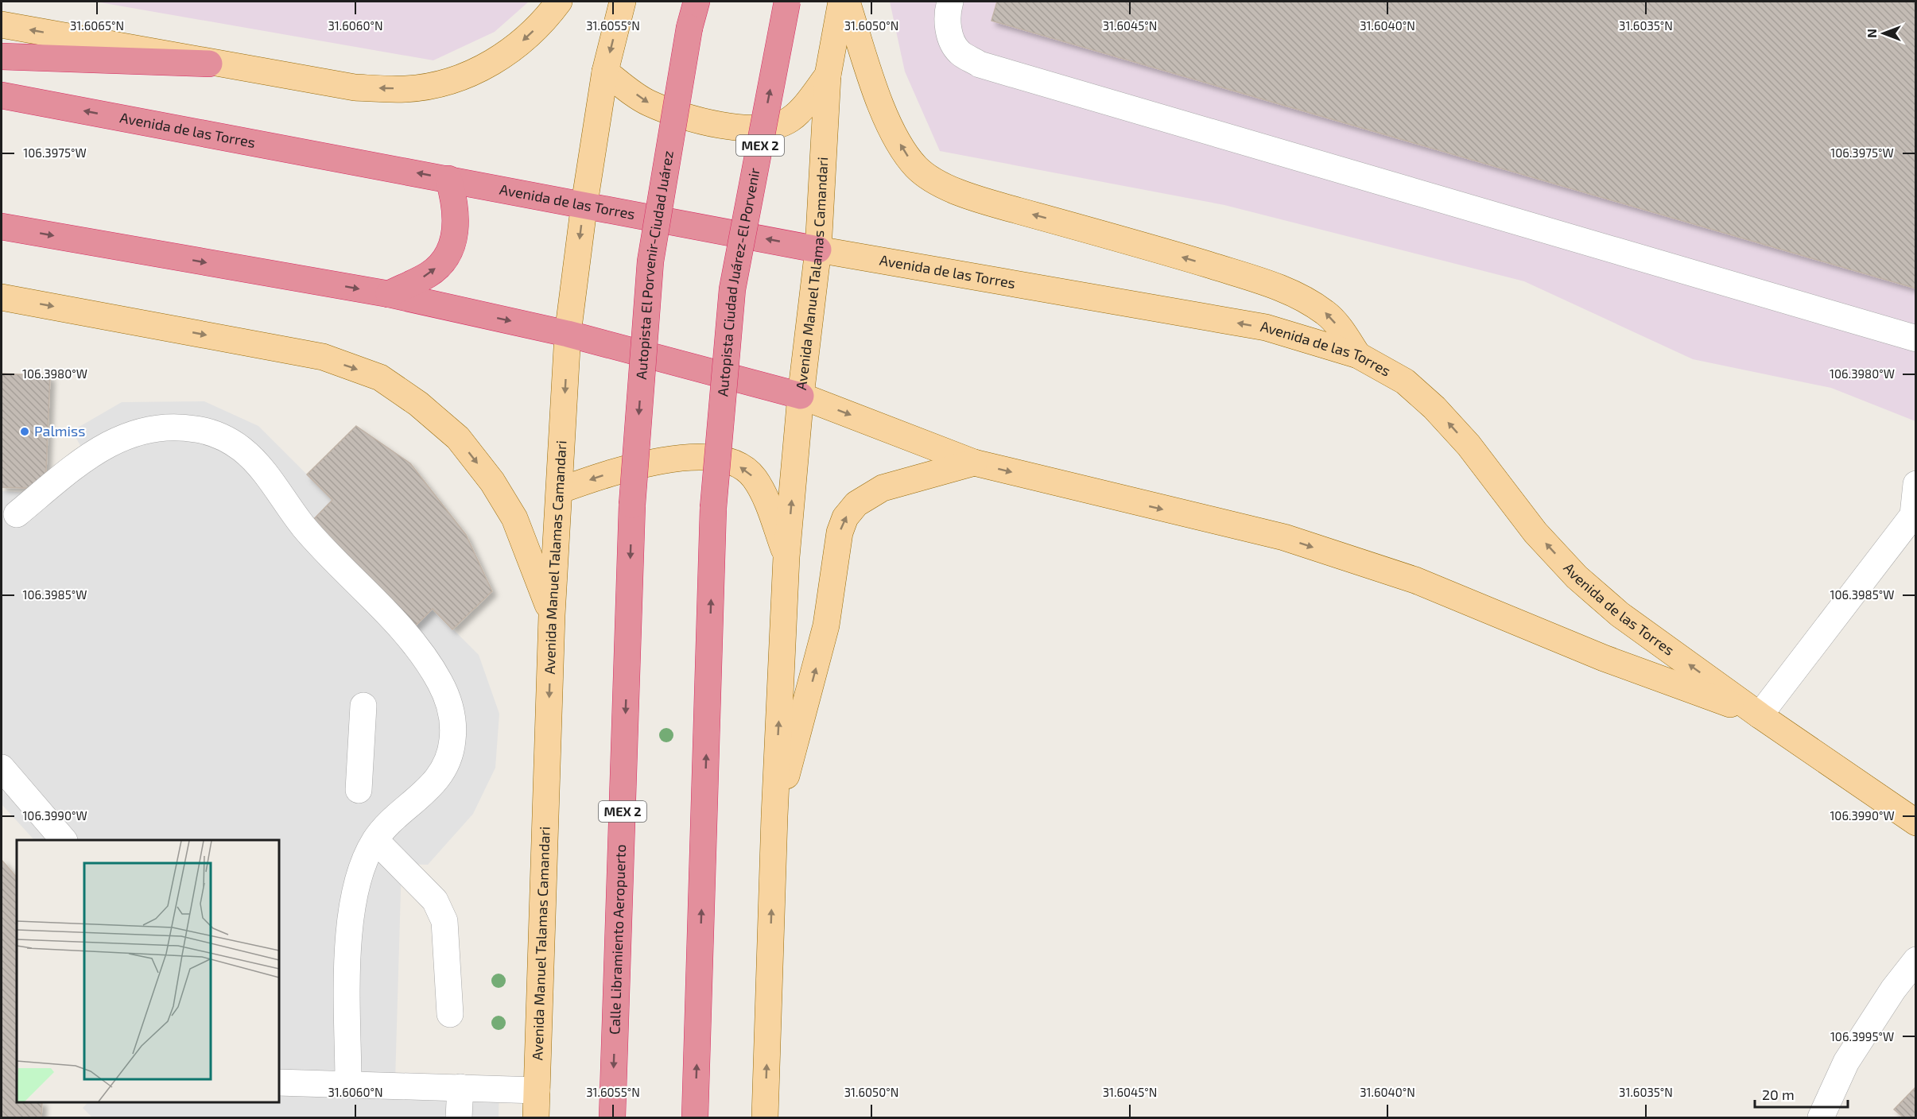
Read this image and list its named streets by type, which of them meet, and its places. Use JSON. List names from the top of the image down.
{
  "streets": {
    "highway": [
      "Avenida de las Torres",
      "MEX 2",
      "Autopista El Porvenir-Ciudad Juárez",
      "Autopista Ciudad Juárez-El Porvenir",
      "Calle Libramiento Aeropuerto"
    ],
    "main road": ["Avenida Manuel Talamas Camandari"]
  },
  "crossings": [
    ["Avenida de las Torres", "Avenida Manuel Talamas Camandari"],
    ["Autopista El Porvenir-Ciudad Juárez", "Calle Libramiento Aeropuerto"]
  ],
  "one_way": ["Autopista El Porvenir-Ciudad Juárez", "Autopista Ciudad Juárez-El Porvenir", "Calle Libramiento Aeropuerto"],
  "places": ["Palmiss"],
  "scale_bar": "20 m",
  "north": "left",
  "coordinates": [
    "31.6065°N",
    "31.6060°N",
    "31.6055°N",
    "31.6050°N",
    "31.6045°N",
    "31.6040°N",
    "31.6035°N",
    "106.3975°W",
    "106.3980°W",
    "106.3985°W",
    "106.3990°W",
    "106.3995°W"
  ]
}
